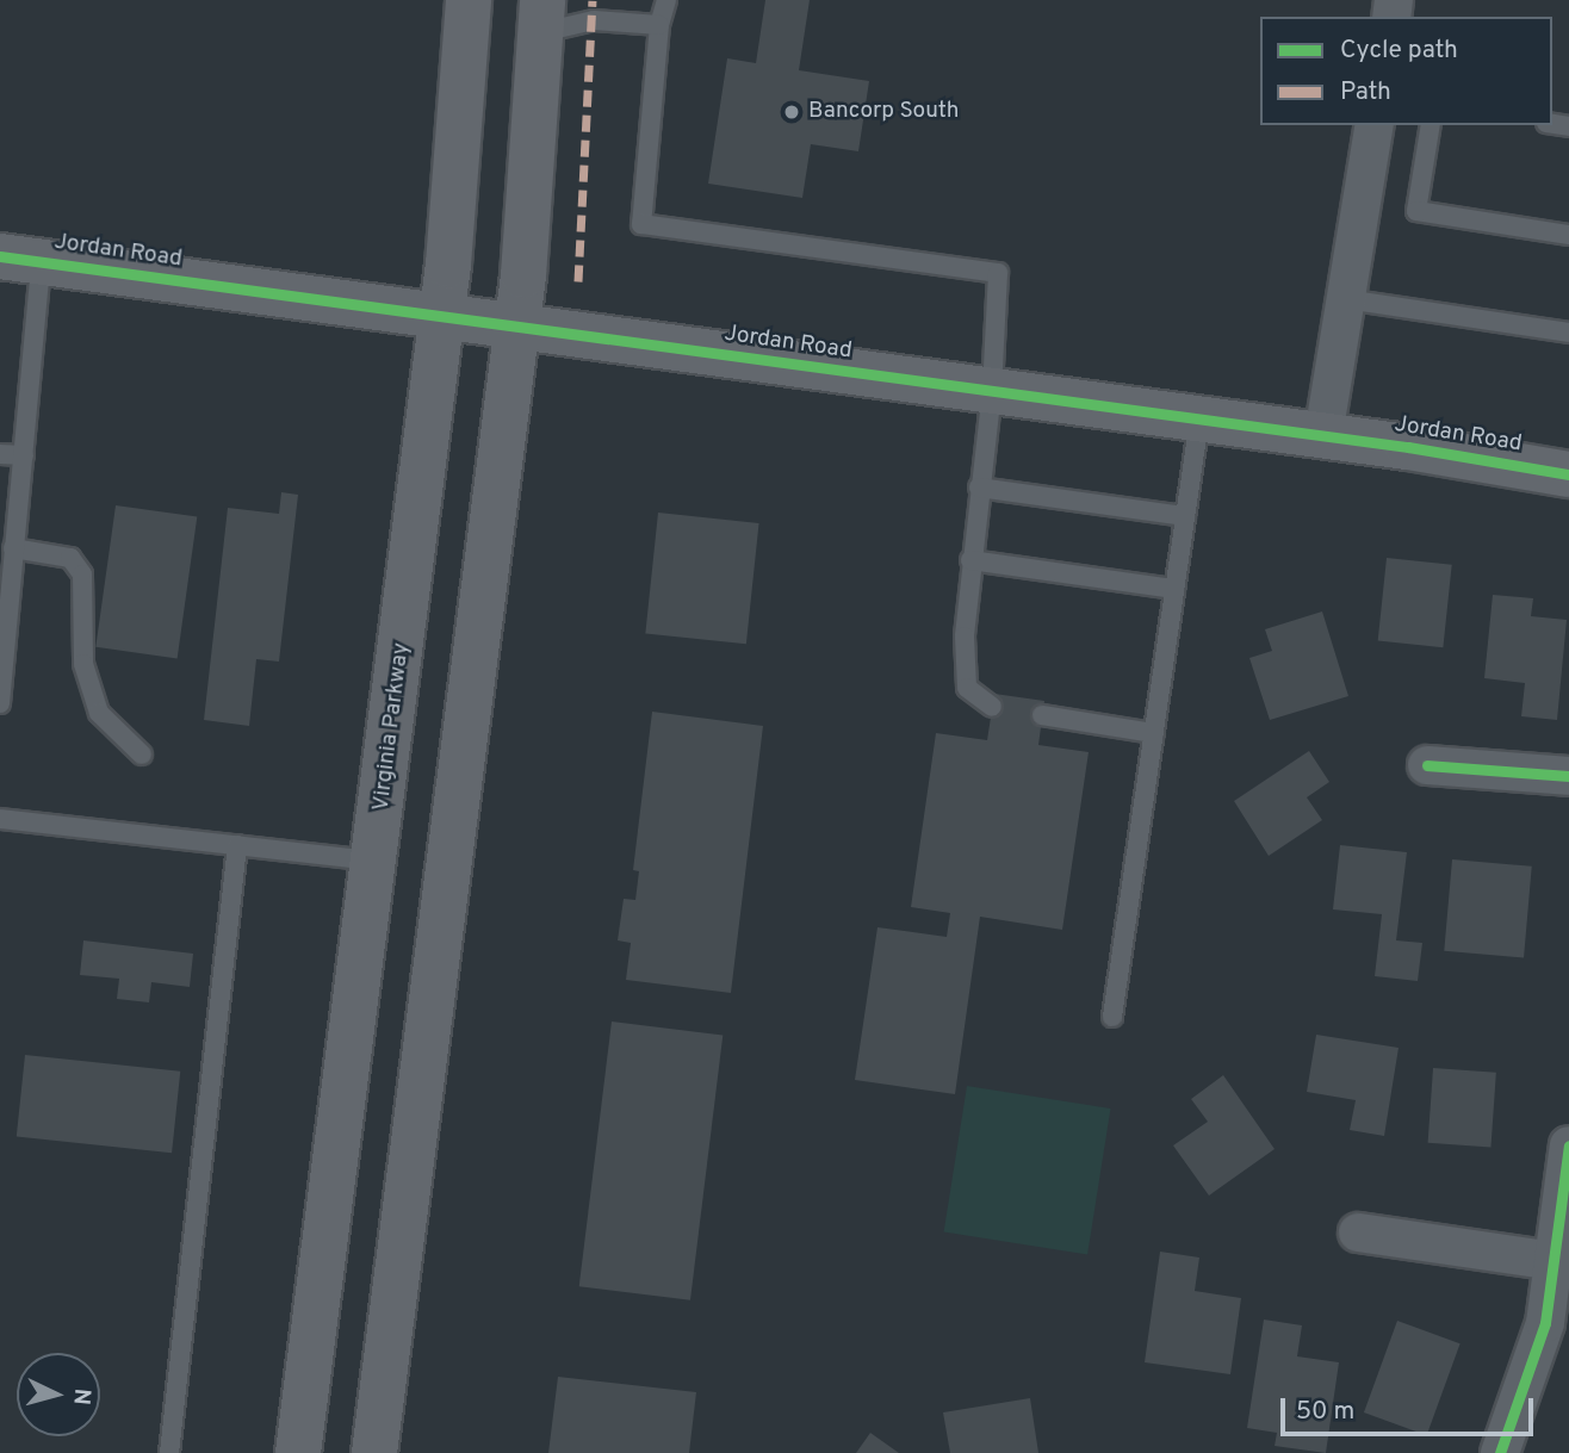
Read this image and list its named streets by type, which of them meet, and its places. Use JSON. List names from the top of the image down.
{
  "streets": {
    "main road": ["Jordan Road", "Virginia Parkway"]
  },
  "crossings": [
    ["Jordan Road", "Virginia Parkway"]
  ],
  "places": ["Bancorp South"],
  "legend": ["Cycle path", "Path"],
  "scale_bar": "50 m",
  "north": "right"
}
